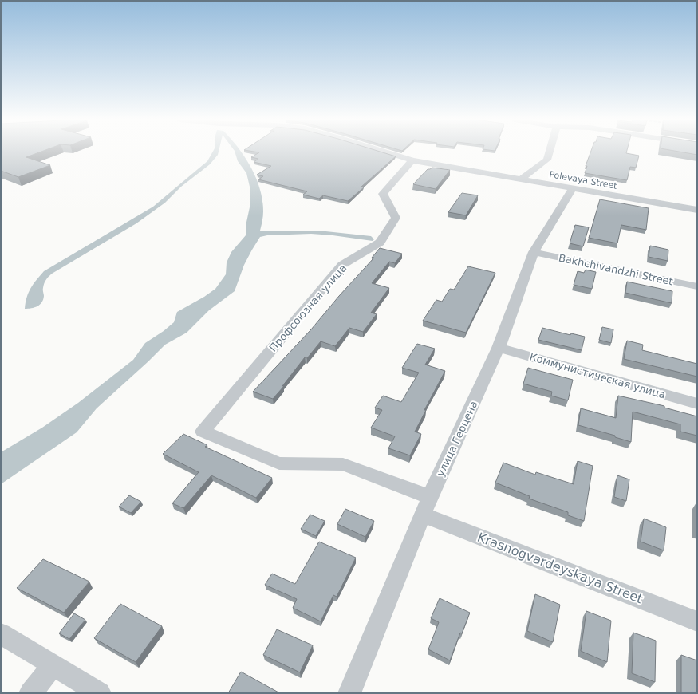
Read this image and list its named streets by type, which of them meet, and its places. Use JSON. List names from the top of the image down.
{
  "streets": {
    "street": [
      "Polevaya Street",
      "Bakhchivandzhi Street",
      "Профсоюзная улица",
      "Коммунистическая улица",
      "улица Герцена",
      "Krasnogvardeyskaya Street"
    ]
  },
  "crossings": [
    ["Polevaya Street", "Профсоюзная улица"],
    ["Polevaya Street", "улица Герцена"],
    ["Bakhchivandzhi Street", "улица Герцена"],
    ["Профсоюзная улица", "Krasnogvardeyskaya Street"],
    ["Коммунистическая улица", "улица Герцена"],
    ["улица Герцена", "Krasnogvardeyskaya Street"]
  ]
}
